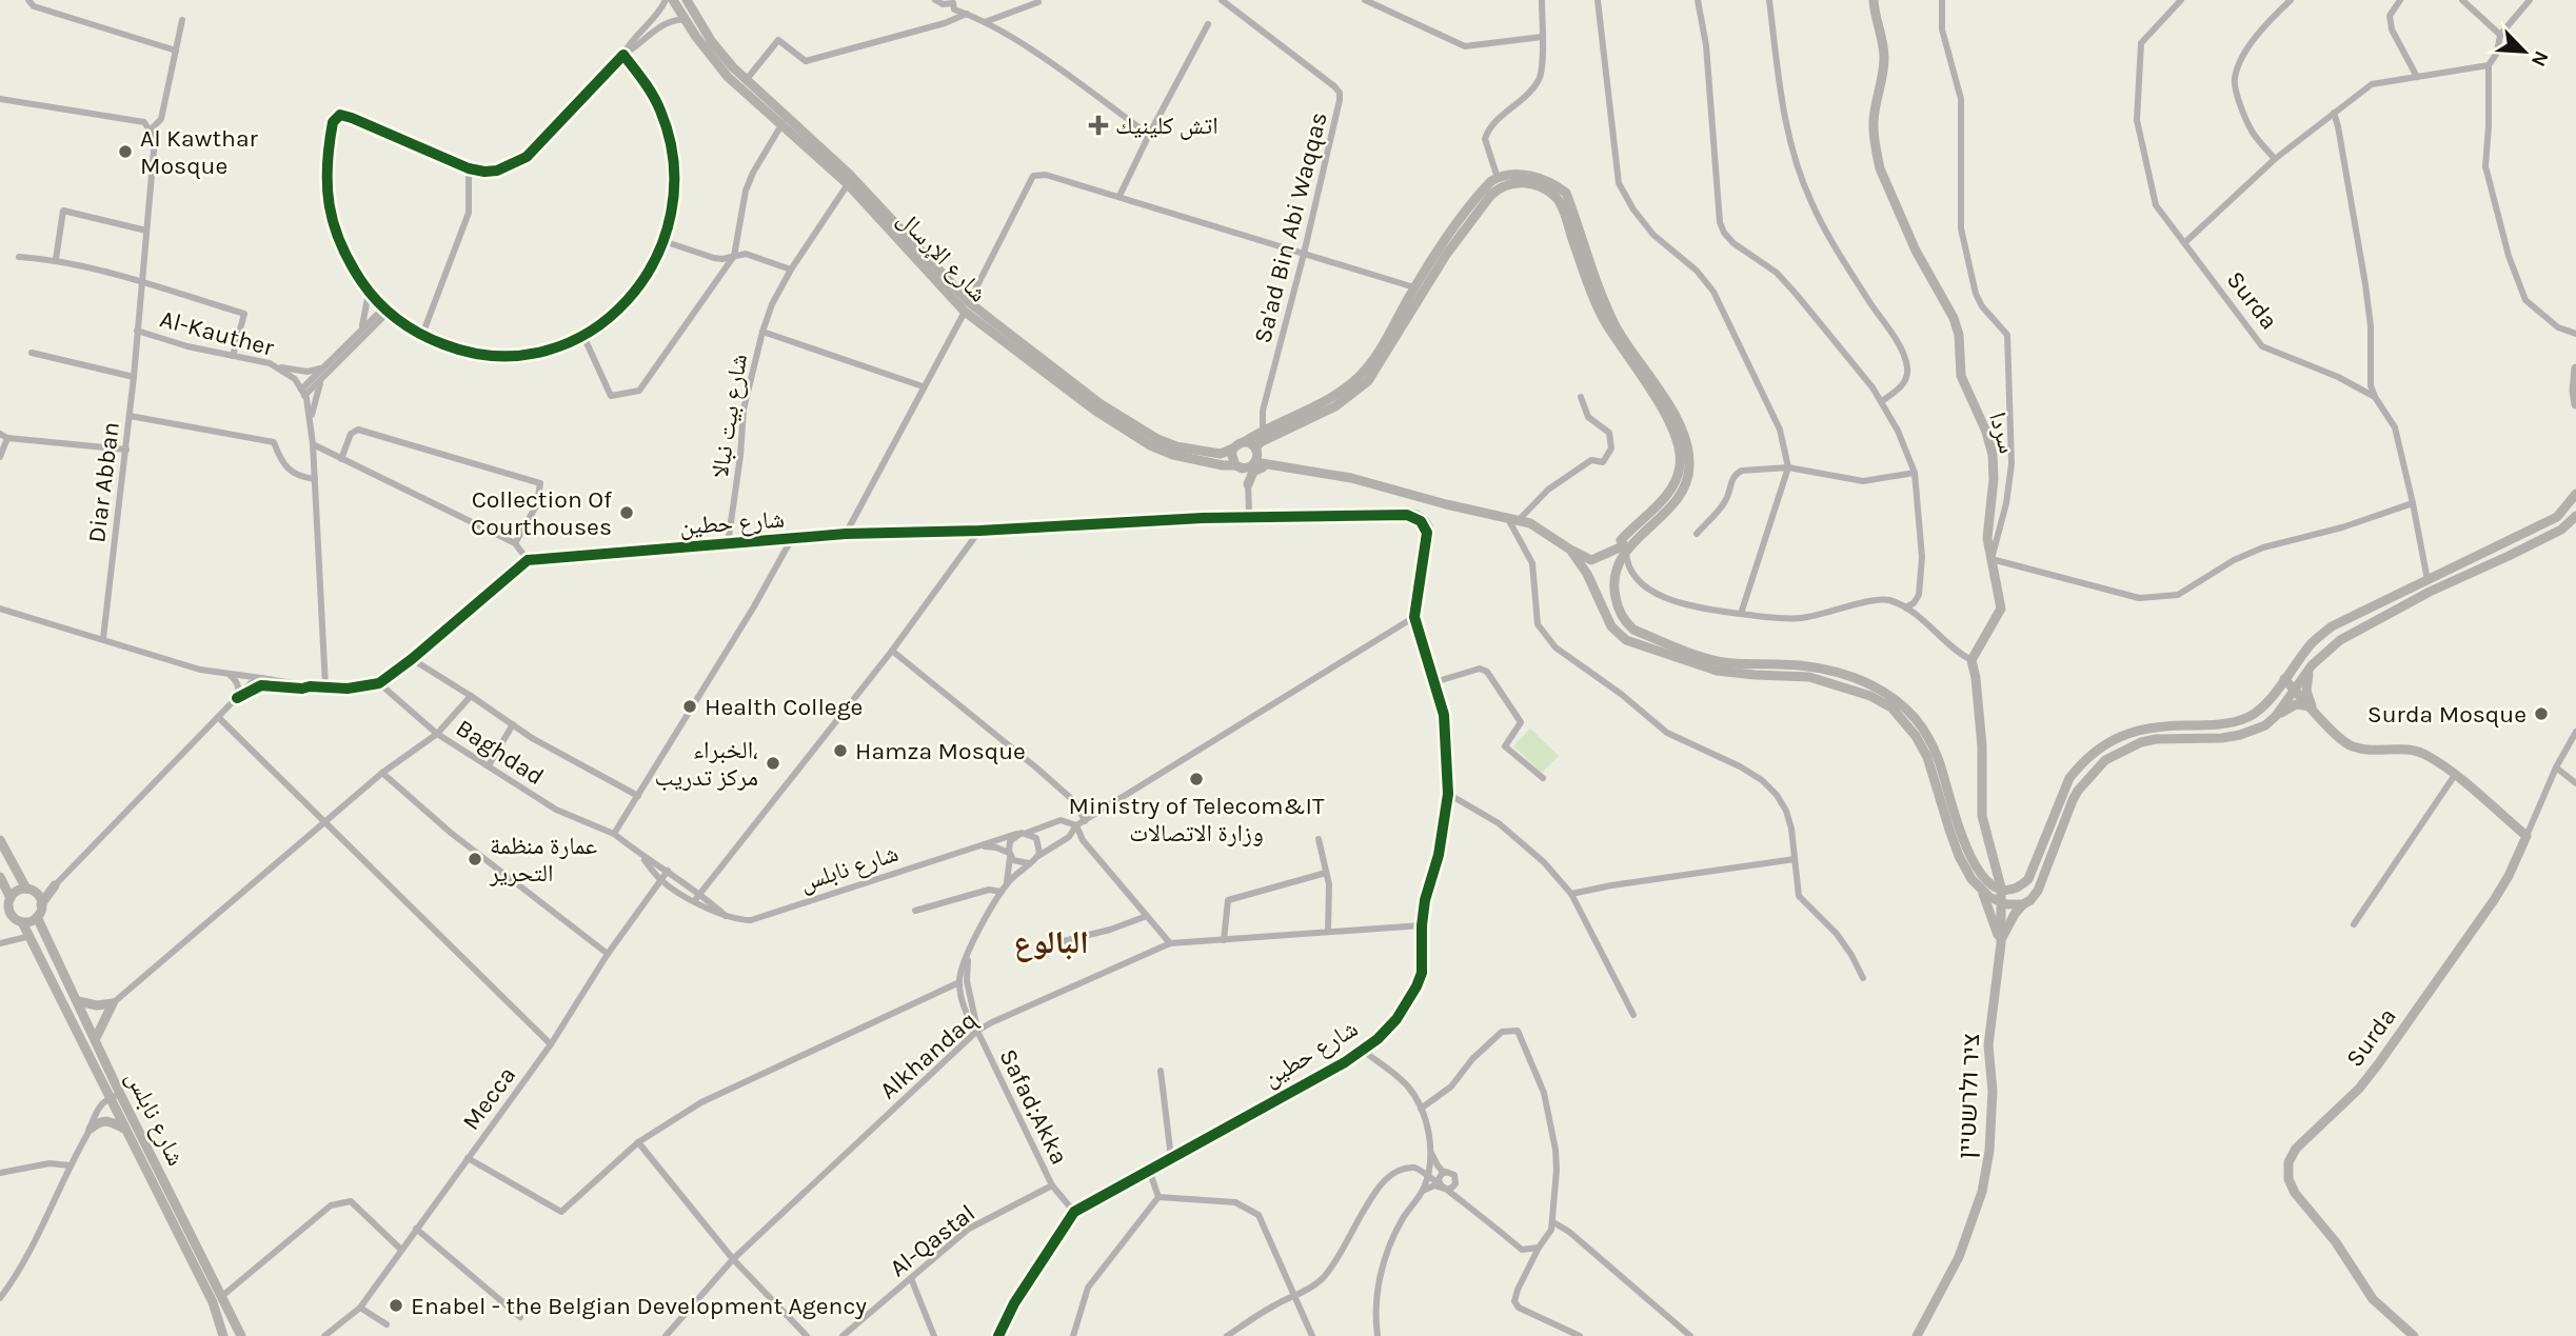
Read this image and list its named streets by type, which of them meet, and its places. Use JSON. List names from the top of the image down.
{
  "streets": {
    "main road": [
      "شارع الإرسال",
      "Surda",
      "سردا",
      "شارع نابلس",
      "ציר ולרשטיין"
    ],
    "street": [
      "Sa'ad Bin Abi Waqqas",
      "Al-Kauther",
      "شارع بيت نبالا",
      "Diar Abban",
      "شارع حطين",
      "Baghdad",
      "Alkhandaq",
      "Mecca",
      "Safad;Akka",
      "Al-Qastal"
    ]
  },
  "crossings": [
    ["شارع الإرسال", "شارع بيت نبالا"],
    ["Al-Kauther", "Diar Abban"],
    ["شارع بيت نبالا", "شارع حطين"],
    ["شارع حطين", "Alkhandaq"],
    ["شارع حطين", "Safad;Akka"],
    ["Alkhandaq", "Safad;Akka"],
    ["Safad;Akka", "Al-Qastal"]
  ],
  "districts": ["البالوع"],
  "places": {
    "health": ["اتش كلينيك"],
    "other": [
      "Al Kawthar Mosque",
      "Collection Of Courthouses",
      "Health College",
      "Surda Mosque",
      "Hamza Mosque",
      "الخبراء، مركز تدريب",
      "Ministry of Telecom&IT وزارة الاتصالات",
      "عمارة منظمة التحرير",
      "Enabel - the Belgian Development Agency"
    ]
  },
  "north": "bottom right"
}
